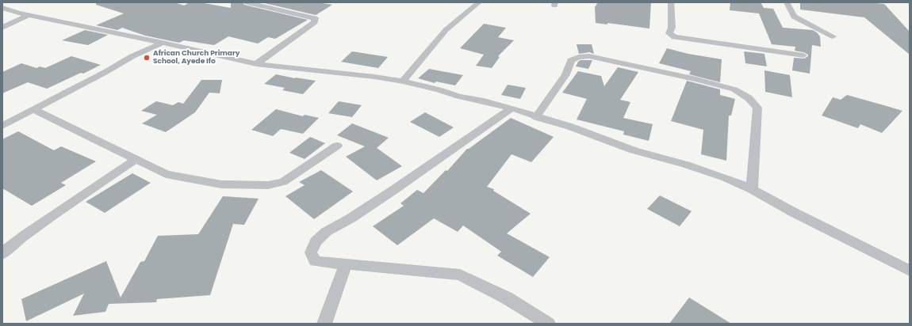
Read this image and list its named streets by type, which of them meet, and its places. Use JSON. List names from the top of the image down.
{
  "places": ["African Church Primary School, Ayede Ifo"]
}
